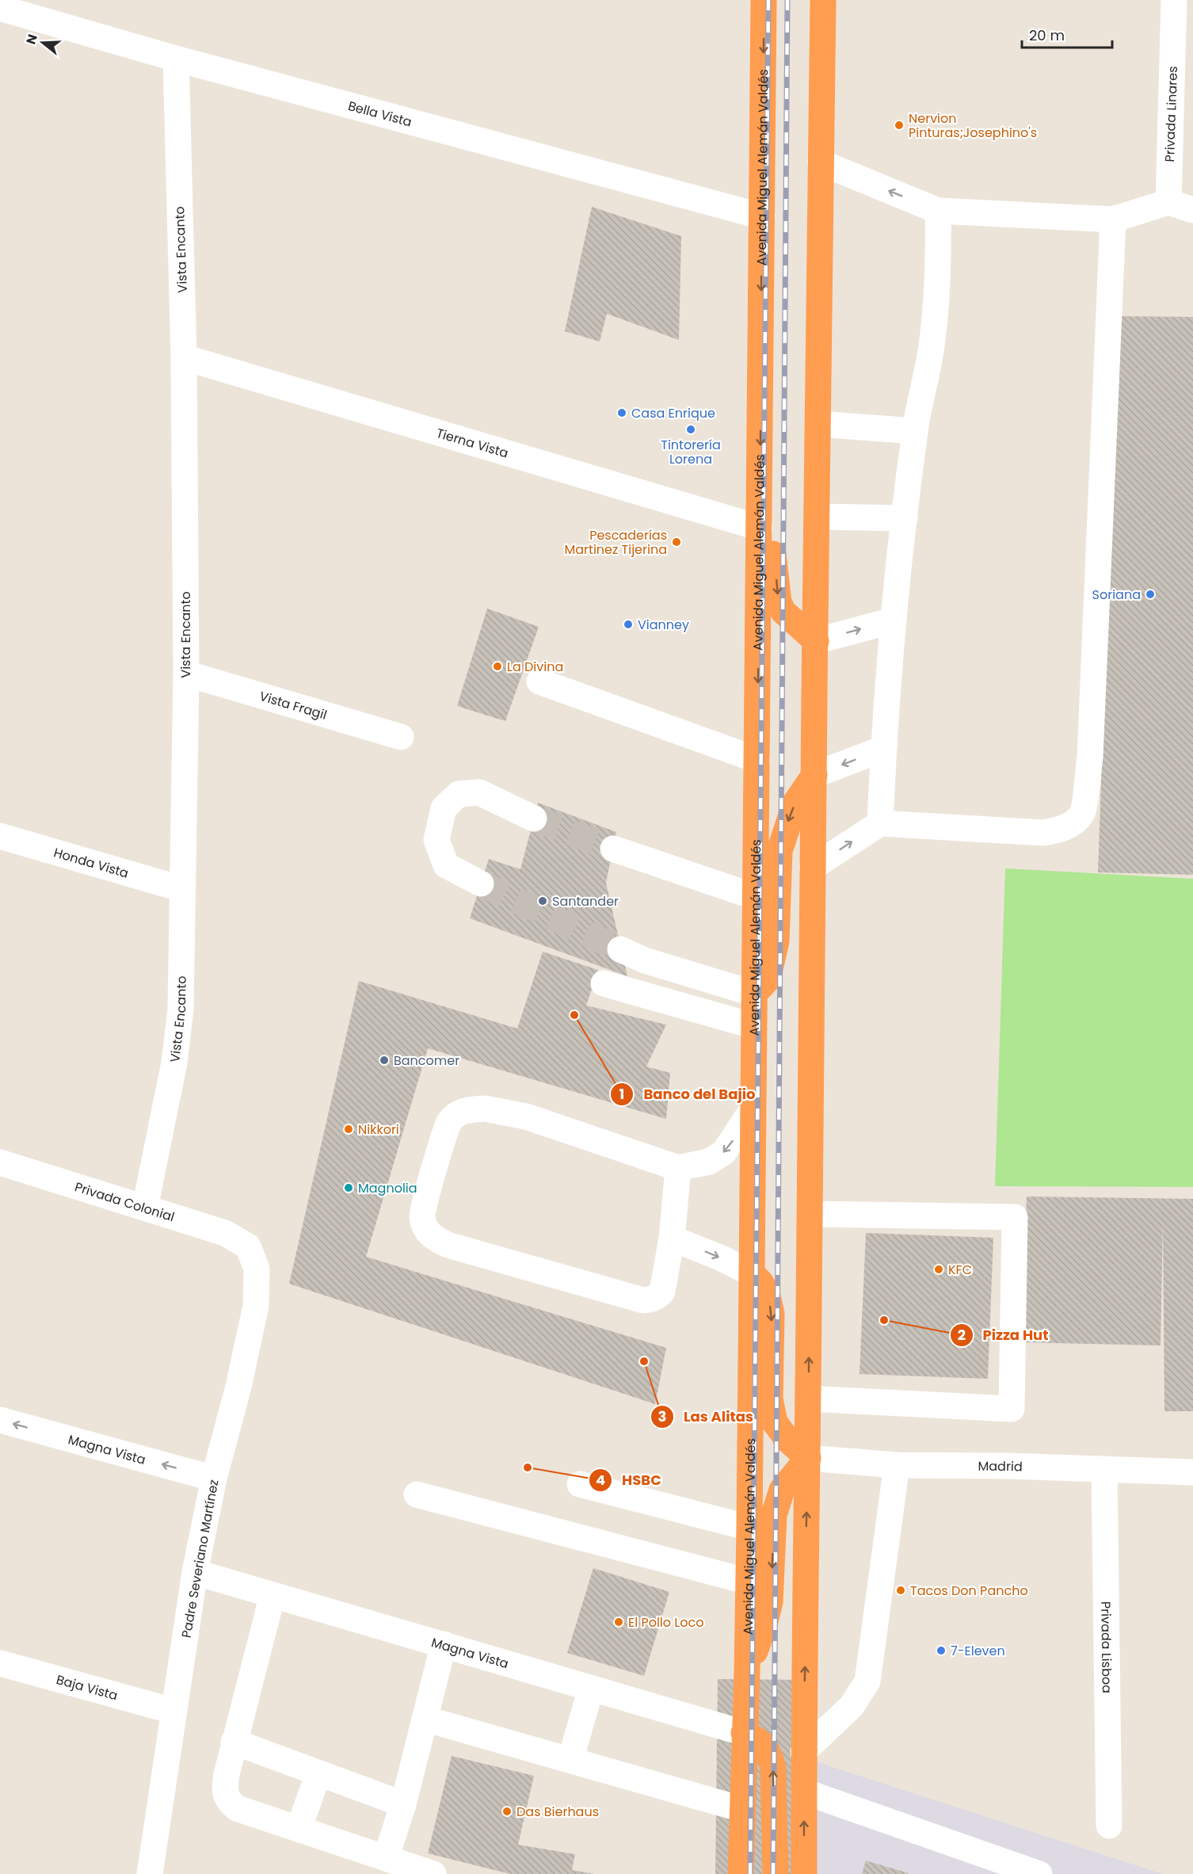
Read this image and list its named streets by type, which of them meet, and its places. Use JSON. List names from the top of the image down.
{
  "streets": {
    "highway": ["Avenida Miguel Alemán Valdés"],
    "street": [
      "Bella Vista",
      "Privada Linares",
      "Vista Encanto",
      "Tierna Vista",
      "Vista Fragil",
      "Honda Vista",
      "Privada Colonial",
      "Magna Vista",
      "Madrid",
      "Padre Severiano Martínez",
      "Privada Lisboa",
      "Baja Vista"
    ]
  },
  "crossings": [
    ["Bella Vista", "Avenida Miguel Alemán Valdés"],
    ["Bella Vista", "Vista Encanto"],
    ["Avenida Miguel Alemán Valdés", "Tierna Vista"],
    ["Avenida Miguel Alemán Valdés", "Magna Vista"],
    ["Vista Encanto", "Tierna Vista"],
    ["Vista Encanto", "Vista Fragil"],
    ["Vista Encanto", "Honda Vista"],
    ["Vista Encanto", "Privada Colonial"],
    ["Privada Colonial", "Padre Severiano Martínez"],
    ["Magna Vista", "Padre Severiano Martínez"],
    ["Madrid", "Privada Lisboa"],
    ["Padre Severiano Martínez", "Baja Vista"]
  ],
  "places": [
    "Nervion Pinturas;Josephino's",
    "Casa Enrique",
    "Tintorería Lorena",
    "Pescaderías Martinez Tijerina",
    "Soriana",
    "Vianney",
    "La Divina",
    "Santander",
    "Banco del Bajio",
    "Bancomer",
    "Nikkori",
    "Magnolia",
    "KFC",
    "Pizza Hut",
    "Las Alitas",
    "HSBC",
    "Tacos Don Pancho",
    "El Pollo Loco",
    "7-Eleven",
    "Das Bierhaus"
  ],
  "scale_bar": "20 m",
  "north": "left"
}
